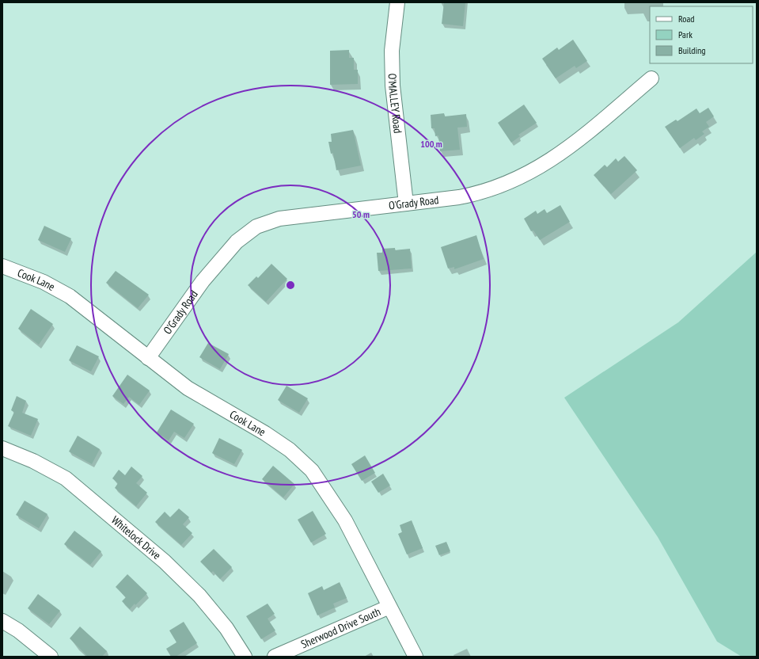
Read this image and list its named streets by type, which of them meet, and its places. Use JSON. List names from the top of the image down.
{
  "streets": {
    "street": [
      "O'MALLEY Road",
      "O'Grady Road",
      "Cook Lane",
      "Whitelock Drive",
      "Sherwood Drive South"
    ]
  },
  "crossings": [
    ["O'MALLEY Road", "O'Grady Road"],
    ["O'Grady Road", "Cook Lane"],
    ["Cook Lane", "Sherwood Drive South"]
  ],
  "legend": ["Road", "Park", "Building"],
  "rings": ["100 m", "50 m"]
}
